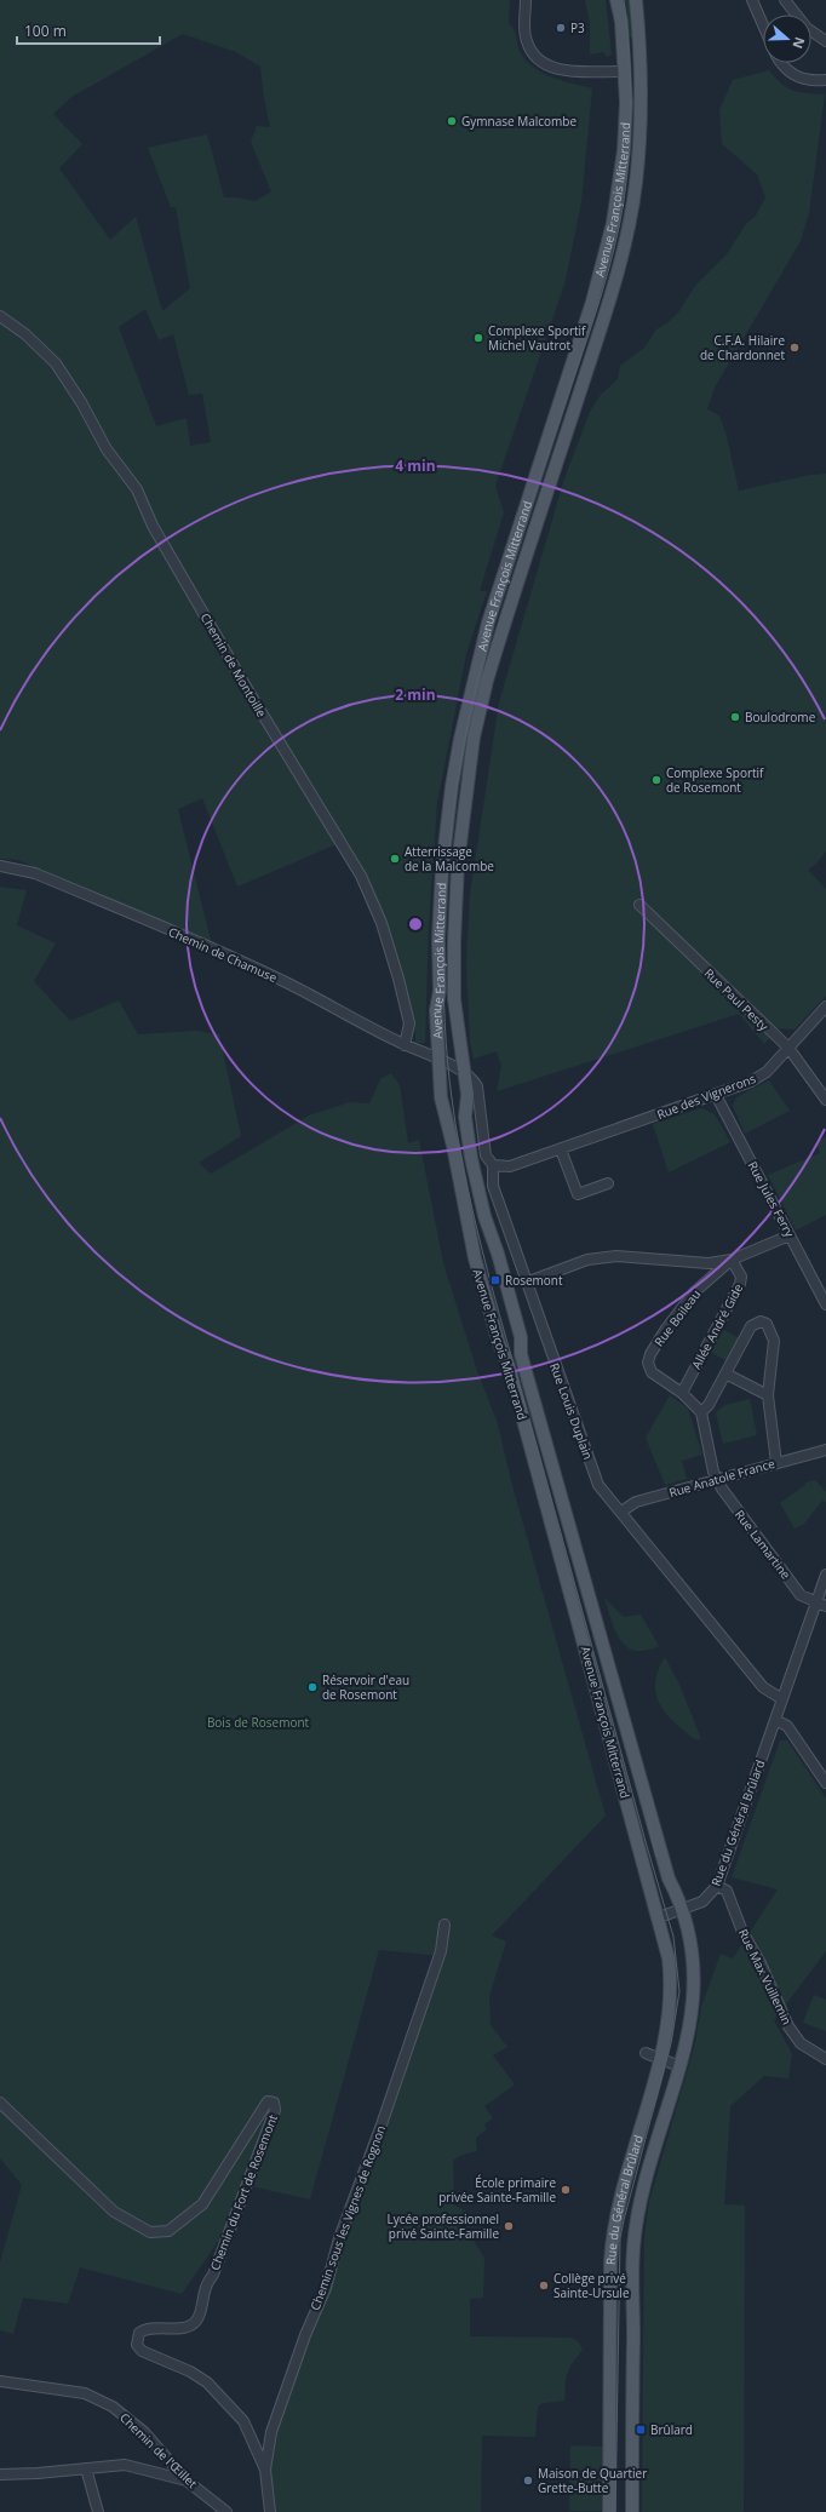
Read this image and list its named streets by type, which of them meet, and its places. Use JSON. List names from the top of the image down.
{
  "streets": {
    "main road": ["Avenue François Mitterrand", "Rue du Général Brûlard"],
    "street": [
      "Chemin de Montoille",
      "Chemin de Chamuse",
      "Rue Paul Pesty",
      "Rue des Vignerons",
      "Rue Jules Ferry",
      "Rue Boileau",
      "Allée André Gide",
      "Rue Louis Duplain",
      "Rue Anatole France",
      "Rue Lamartine",
      "Rue Max Vuillemin",
      "Chemin du Fort de Rosemont",
      "Chemin sous les Vignes de Rognon",
      "Chemin de l'Œillet"
    ]
  },
  "crossings": [
    ["Avenue François Mitterrand", "Chemin de Chamuse"],
    ["Avenue François Mitterrand", "Rue Louis Duplain"],
    ["Avenue François Mitterrand", "Rue du Général Brûlard"],
    ["Chemin de Montoille", "Chemin de Chamuse"],
    ["Chemin de Chamuse", "Rue Louis Duplain"],
    ["Rue Paul Pesty", "Rue des Vignerons"],
    ["Rue des Vignerons", "Rue Jules Ferry"],
    ["Rue des Vignerons", "Rue Louis Duplain"],
    ["Rue Boileau", "Allée André Gide"],
    ["Rue Boileau", "Rue Anatole France"],
    ["Rue Boileau", "Rue Lamartine"],
    ["Rue Louis Duplain", "Rue Anatole France"],
    ["Rue Louis Duplain", "Rue du Général Brûlard"],
    ["Rue Anatole France", "Rue Lamartine"],
    ["Rue Lamartine", "Rue du Général Brûlard"],
    ["Rue du Général Brûlard", "Rue Max Vuillemin"],
    ["Chemin du Fort de Rosemont", "Chemin sous les Vignes de Rognon"]
  ],
  "parks": ["Bois de Rosemont"],
  "places": {
    "other": [
      "P3",
      "Gymnase Malcombe",
      "Complexe Sportif Michel Vautrot",
      "C.F.A. Hilaire de Chardonnet",
      "Boulodrome",
      "Complexe Sportif de Rosemont",
      "Atterrissage de la Malcombe",
      "Réservoir d'eau de Rosemont",
      "École primaire privée Sainte-Famille",
      "Lycée professionnel privé Sainte-Famille",
      "Collège privé Sainte-Ursule",
      "Maison de Quartier Grette-Butte"
    ],
    "transit": ["Rosemont", "Brûlard"]
  },
  "scale_bar": "100 m",
  "north": "right",
  "rings": ["4 min", "2 min"]
}
